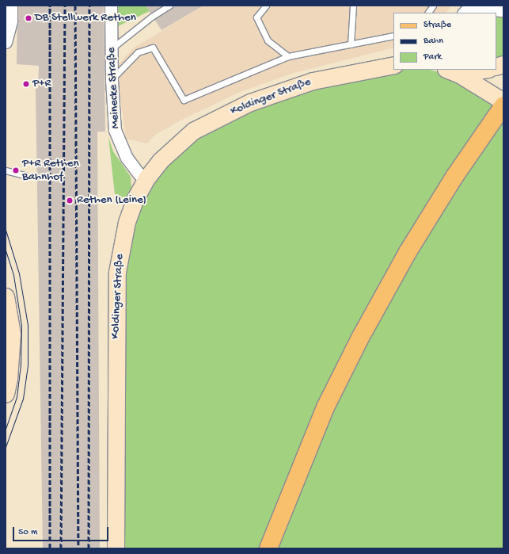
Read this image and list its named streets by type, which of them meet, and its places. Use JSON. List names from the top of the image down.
{
  "streets": {
    "street": ["Meinecke Straße", "Koldinger Straße"]
  },
  "crossings": [
    ["Meinecke Straße", "Koldinger Straße"]
  ],
  "places": [
    "DB Stellwerk Rethen",
    "P+R",
    "P+R Rethen Bahnhof",
    "Rethen (Leine)"
  ],
  "legend": ["Straße", "Bahn", "Park"],
  "scale_bar": "50 m"
}
